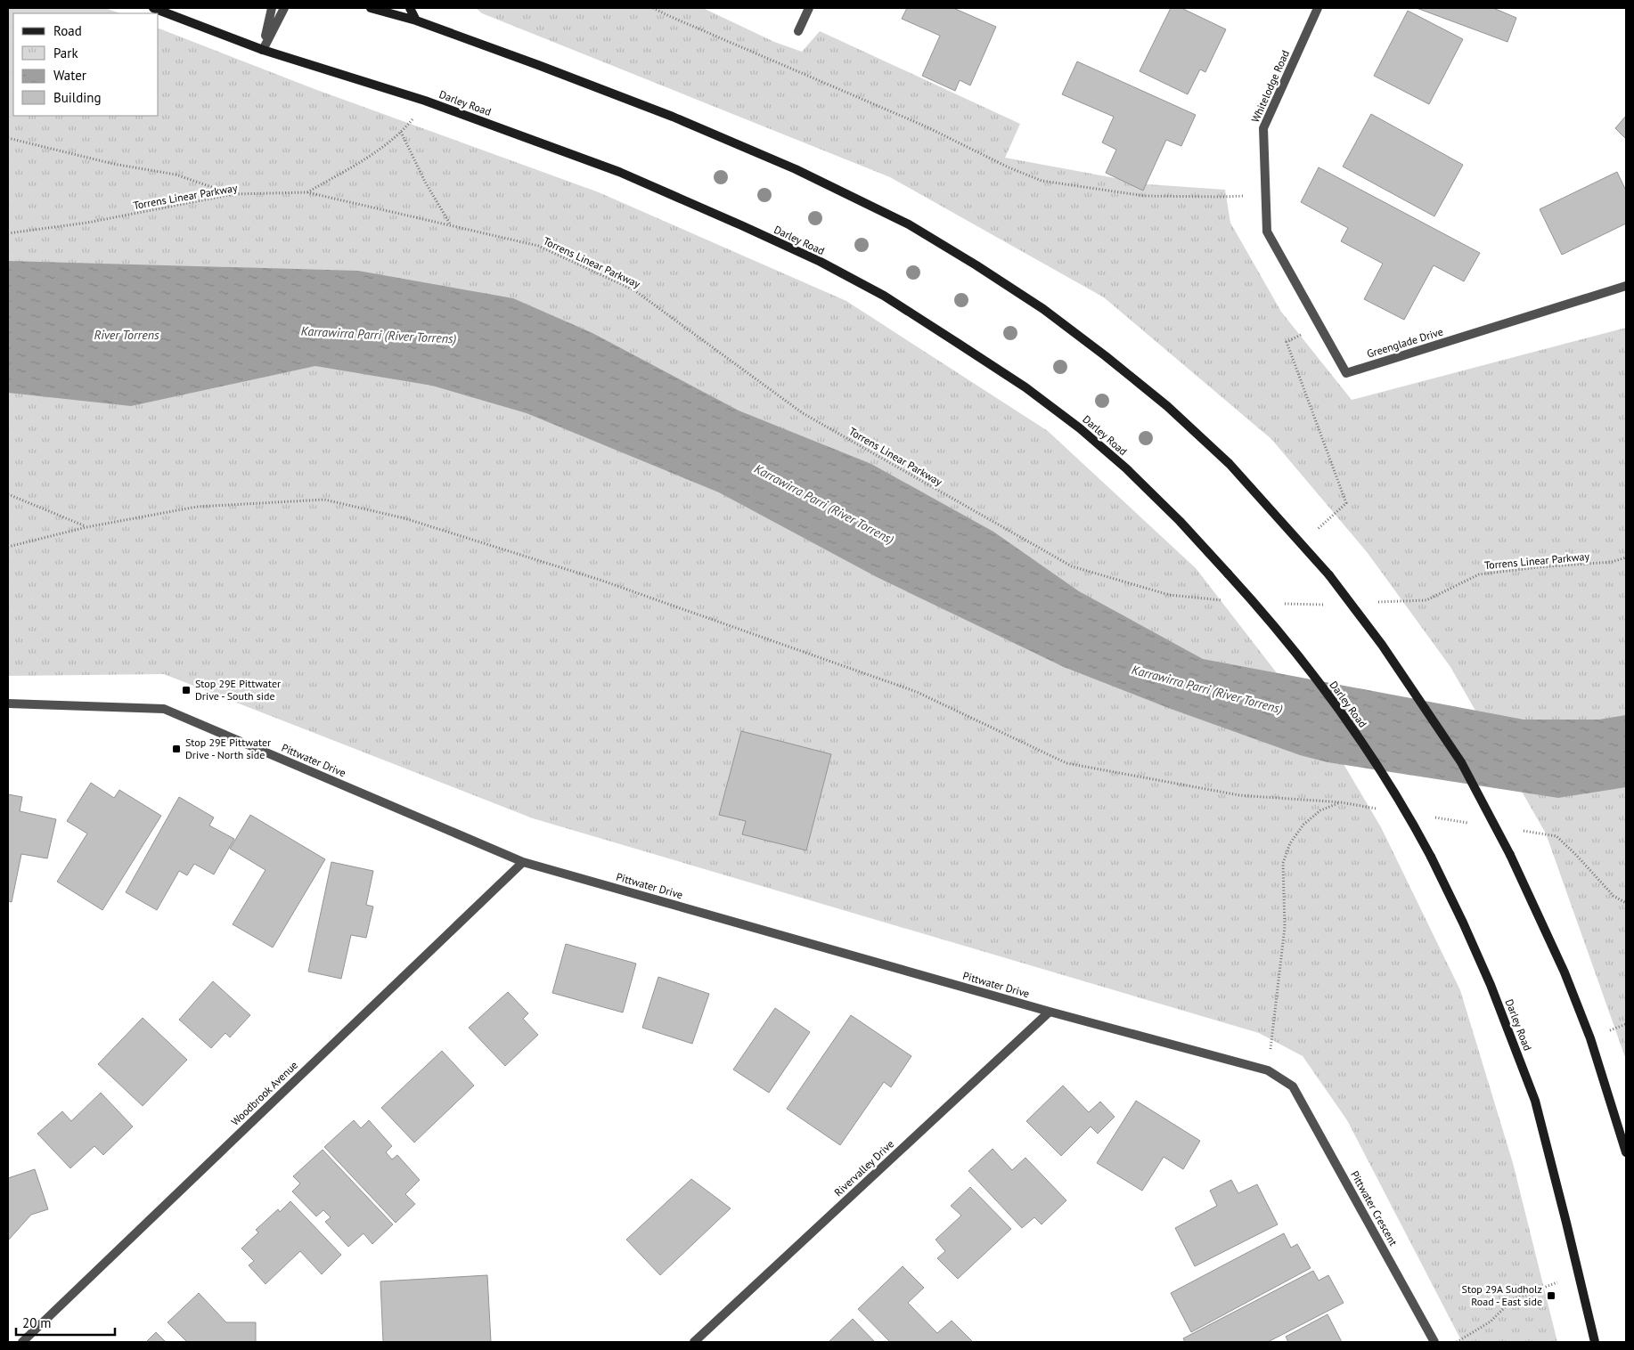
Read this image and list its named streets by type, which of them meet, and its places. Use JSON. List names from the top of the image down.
{
  "streets": {
    "main road": ["Darley Road"],
    "street": [
      "Whitelodge Road",
      "Greenglade Drive",
      "Pittwater Drive",
      "Woodbrook Avenue",
      "Rivervalley Drive",
      "Pittwater Crescent"
    ],
    "path": ["Torrens Linear Parkway"]
  },
  "crossings": [
    ["Whitelodge Road", "Greenglade Drive"],
    ["Pittwater Drive", "Woodbrook Avenue"],
    ["Pittwater Drive", "Rivervalley Drive"],
    ["Pittwater Drive", "Pittwater Crescent"]
  ],
  "water": ["River Torrens", "Karrawirra Parri (River Torrens)"],
  "places": {
    "transit": ["Stop 29E Pittwater Drive - South side", "Stop 29E Pittwater Drive - North side", "Stop 29A Sudholz Road - East side"]
  },
  "legend": [
    "Road",
    "Park",
    "Water",
    "Building"
  ],
  "scale_bar": "20 m"
}
